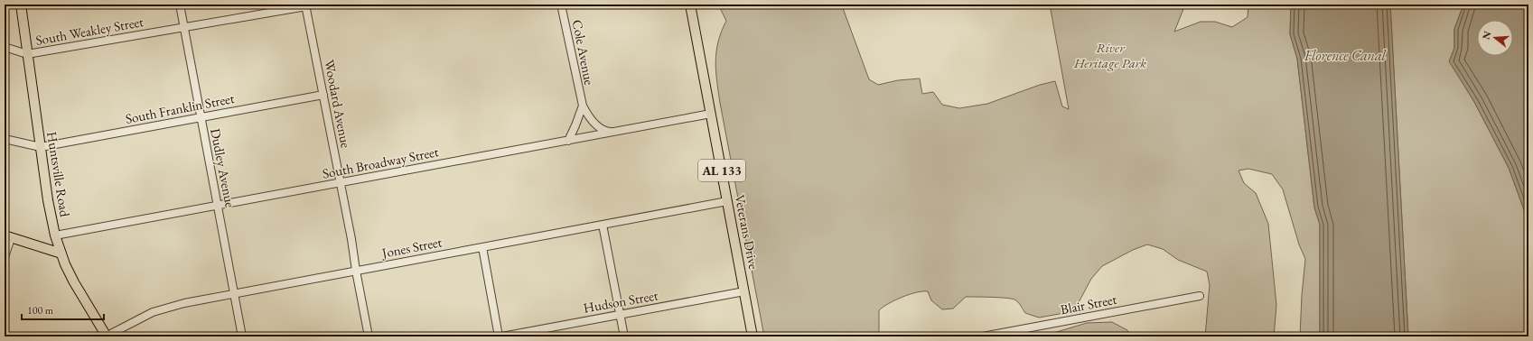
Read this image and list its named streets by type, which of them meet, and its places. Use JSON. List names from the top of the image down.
{
  "streets": {
    "main road": ["AL 133", "Huntsville Road", "Veterans Drive"],
    "street": [
      "South Weakley Street",
      "Cole Avenue",
      "Woodard Avenue",
      "South Franklin Street",
      "South Broadway Street",
      "Dudley Avenue",
      "Jones Street",
      "Hudson Street",
      "Blair Street"
    ]
  },
  "crossings": [
    ["South Weakley Street", "Woodard Avenue"],
    ["South Weakley Street", "Dudley Avenue"],
    ["South Weakley Street", "Huntsville Road"],
    ["Cole Avenue", "South Broadway Street"],
    ["Woodard Avenue", "South Franklin Street"],
    ["Woodard Avenue", "South Broadway Street"],
    ["Woodard Avenue", "Jones Street"],
    ["South Franklin Street", "Dudley Avenue"],
    ["South Franklin Street", "Huntsville Road"],
    ["South Broadway Street", "Dudley Avenue"],
    ["South Broadway Street", "Huntsville Road"],
    ["South Broadway Street", "Veterans Drive"],
    ["Dudley Avenue", "Jones Street"],
    ["Huntsville Road", "Jones Street"],
    ["Veterans Drive", "Jones Street"],
    ["Veterans Drive", "Hudson Street"]
  ],
  "water": ["Florence Canal"],
  "parks": ["River Heritage Park"],
  "scale_bar": "100 m",
  "north": "left"
}
